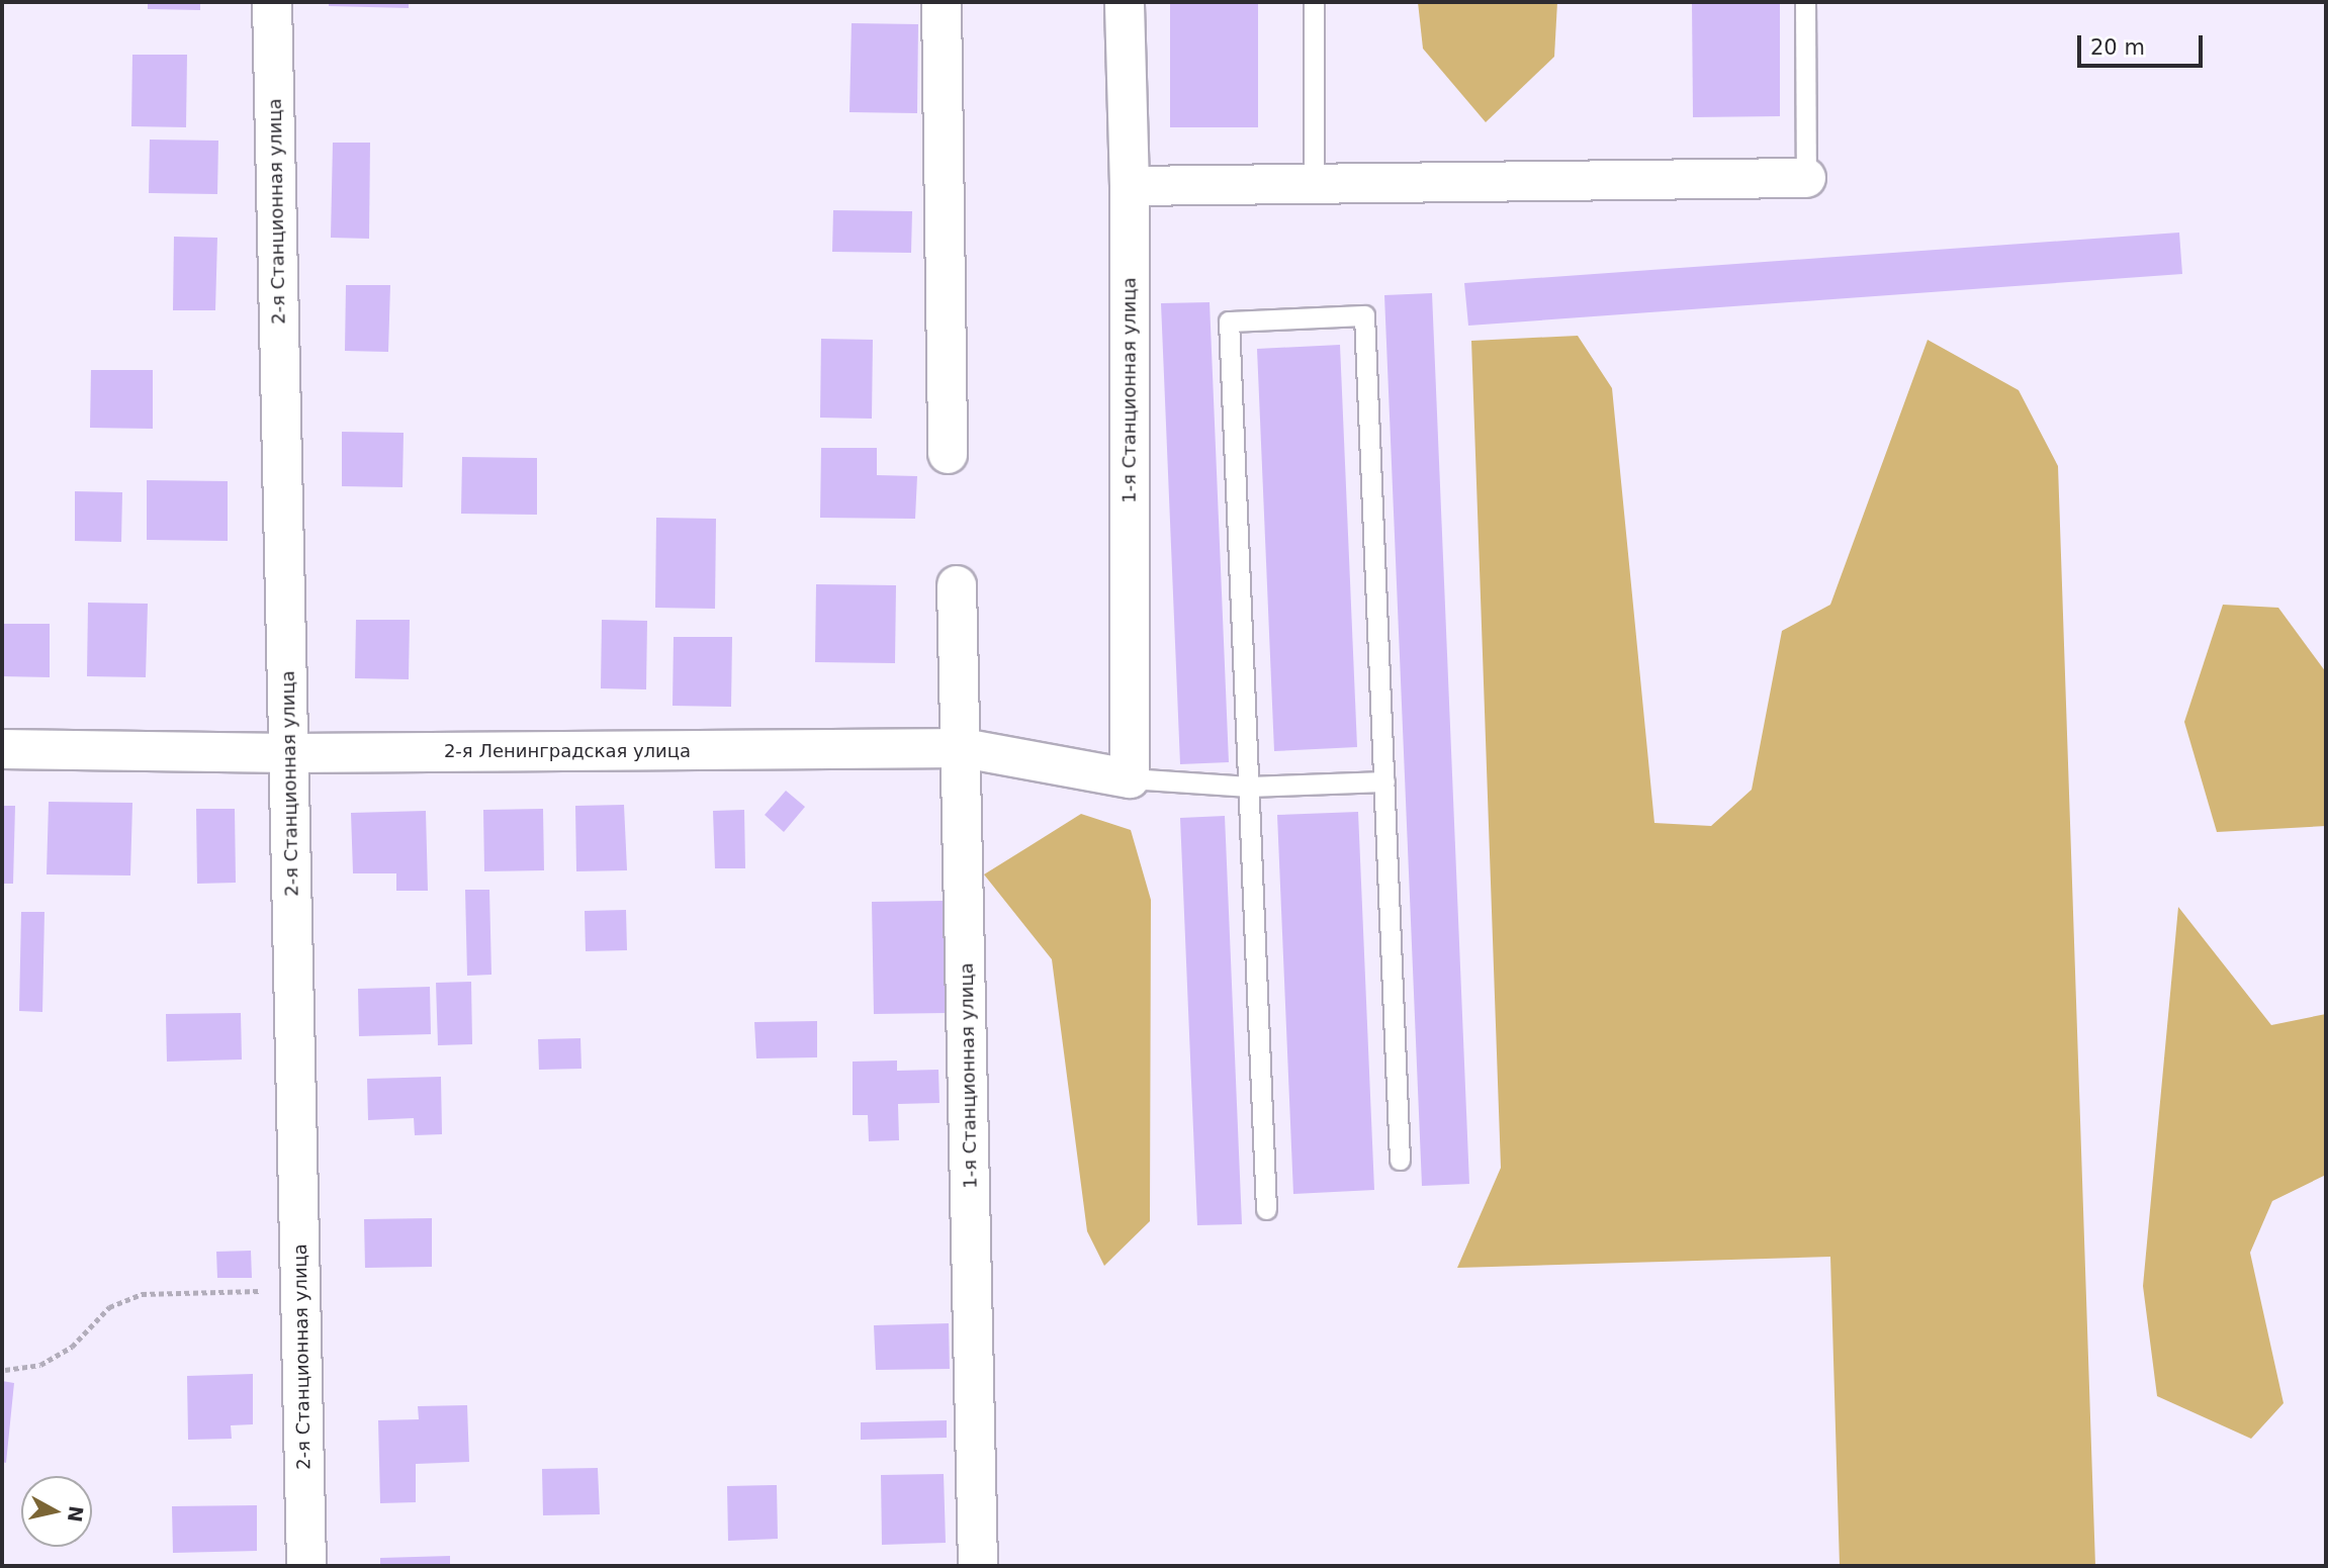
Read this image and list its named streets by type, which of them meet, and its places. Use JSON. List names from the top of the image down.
{
  "streets": {
    "street": ["2-я Станционная улица", "1-я Станционная улица", "2-я Ленинградская улица"]
  },
  "crossings": [
    ["2-я Станционная улица", "2-я Ленинградская улица"],
    ["1-я Станционная улица", "2-я Ленинградская улица"]
  ],
  "scale_bar": "20 m",
  "north": "right"
}
